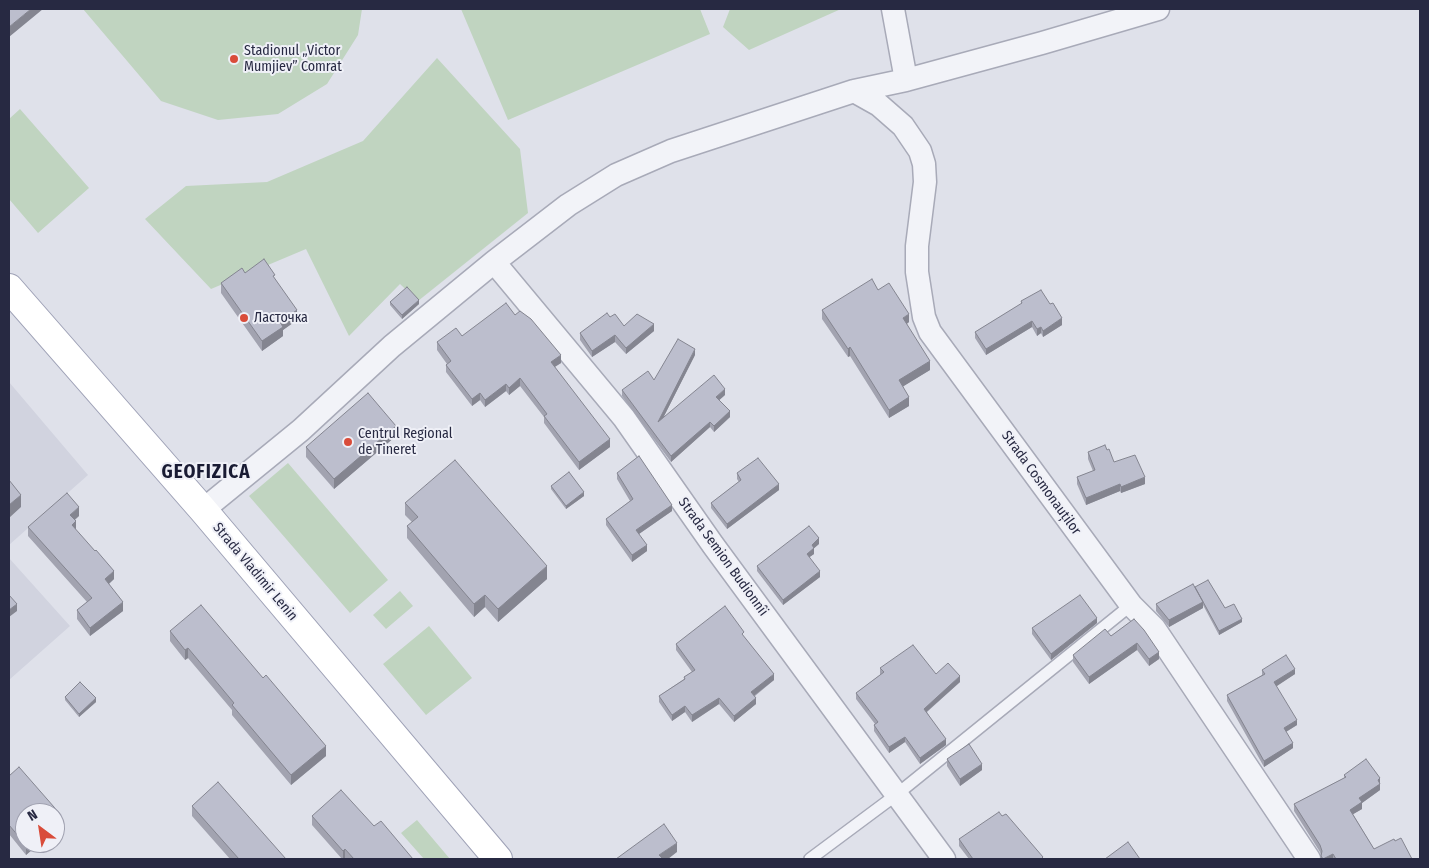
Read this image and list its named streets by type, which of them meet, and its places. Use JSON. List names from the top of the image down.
{
  "streets": {
    "main road": ["Strada Vladimir Lenin"],
    "street": ["Strada Cosmonauților", "Strada Semion Budionnîi"]
  },
  "districts": ["GEOFIZICA"],
  "places": ["Stadionul „Victor Mumjiev” Comrat", "Ласточка", "Centrul Regional de Tineret"],
  "north": "top left"
}
